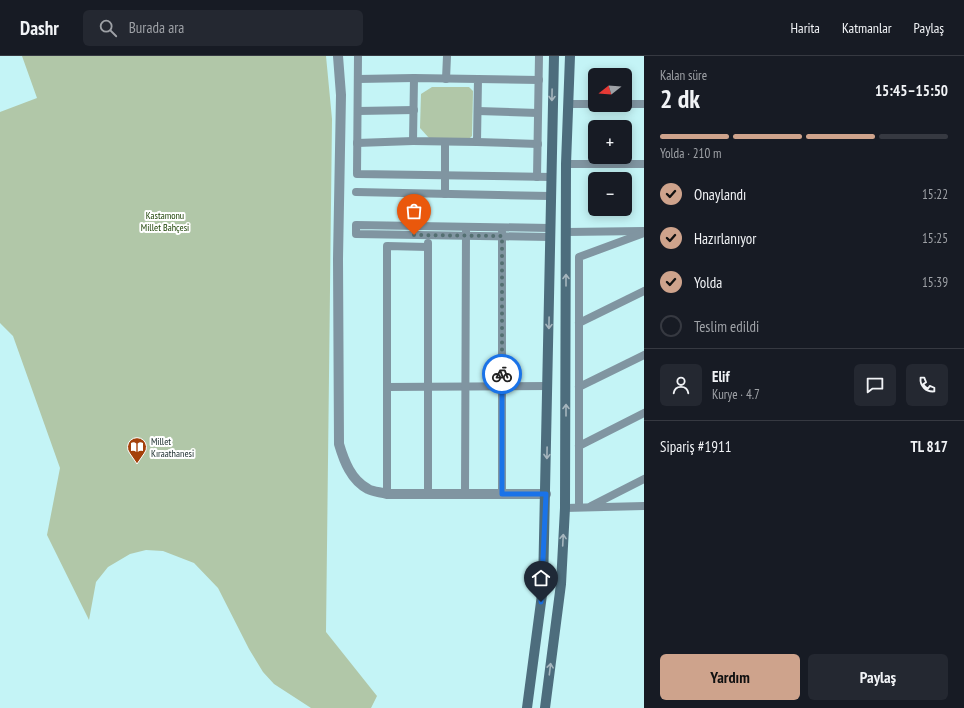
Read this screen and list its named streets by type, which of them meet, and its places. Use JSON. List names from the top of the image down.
{
  "parks": ["Kastamonu Millet Bahçesi"],
  "places": {
    "library": ["Millet Kıraathanesi"]
  },
  "north": "left",
  "page": {
    "header": "Dashr",
    "search": "Burada ara",
    "nav": ["Harita", "Katmanlar", "Paylaş"],
    "heading": ["2 dk", "Kalan süre", "15:45–15:50"],
    "panel": [
      "Elif",
      "Kurye · 4.7",
      "Sipariş #1911",
      "TL 817"
    ],
    "map_buttons": ["+", "−"],
    "bar": "Yolda · 210 m",
    "list": [
      ["Onaylandı", "15:22"],
      ["Hazırlanıyor", "15:25"],
      ["Yolda", "15:39"],
      "Teslim edildi"
    ],
    "buttons": ["Yardım", "Paylaş"]
  }
}
